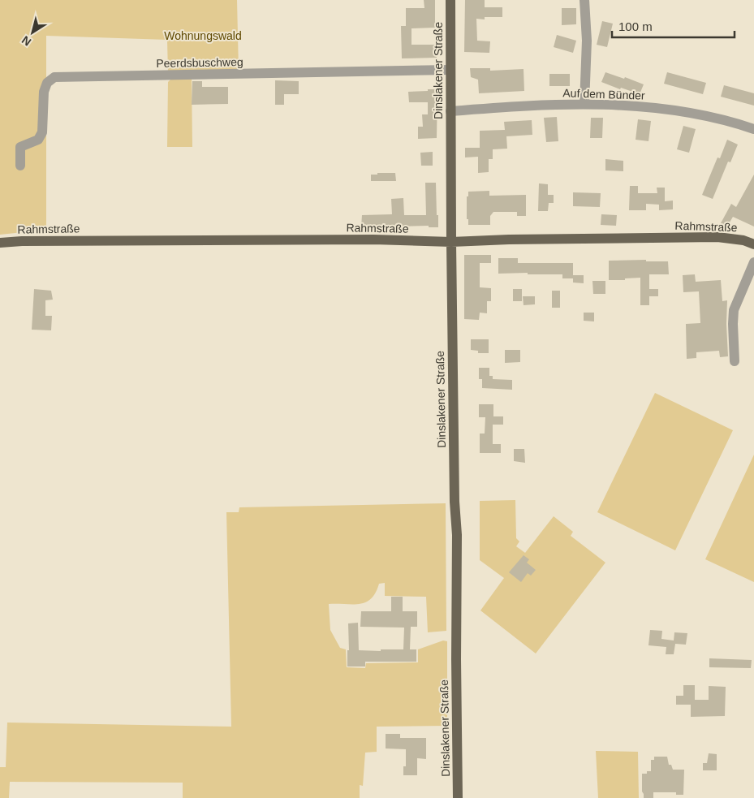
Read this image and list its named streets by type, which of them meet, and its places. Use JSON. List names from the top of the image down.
{
  "streets": {
    "main road": ["Dinslakener Straße", "Rahmstraße"],
    "street": ["Peerdsbuschweg", "Auf dem Bünder"]
  },
  "crossings": [
    ["Peerdsbuschweg", "Dinslakener Straße"],
    ["Dinslakener Straße", "Auf dem Bünder"],
    ["Dinslakener Straße", "Rahmstraße"]
  ],
  "parks": ["Wohnungswald"],
  "scale_bar": "100 m",
  "north": "bottom left"
}
